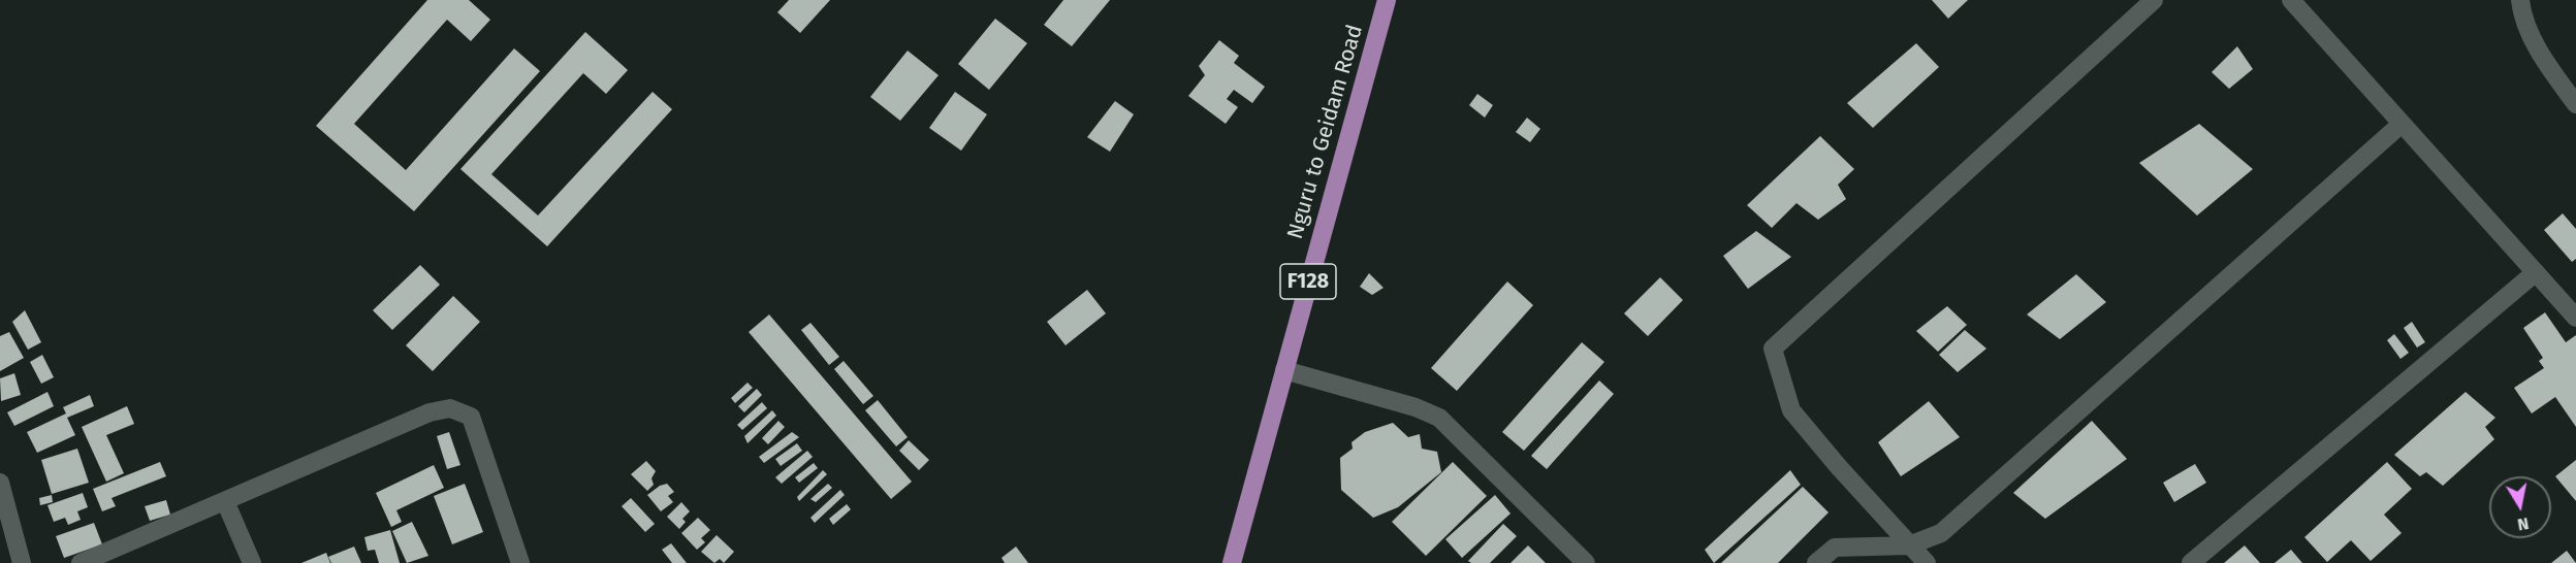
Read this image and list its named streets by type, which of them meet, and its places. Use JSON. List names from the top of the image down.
{
  "streets": {
    "main road": ["Nguru to Geidam Road", "F128"]
  },
  "north": "bottom"
}
